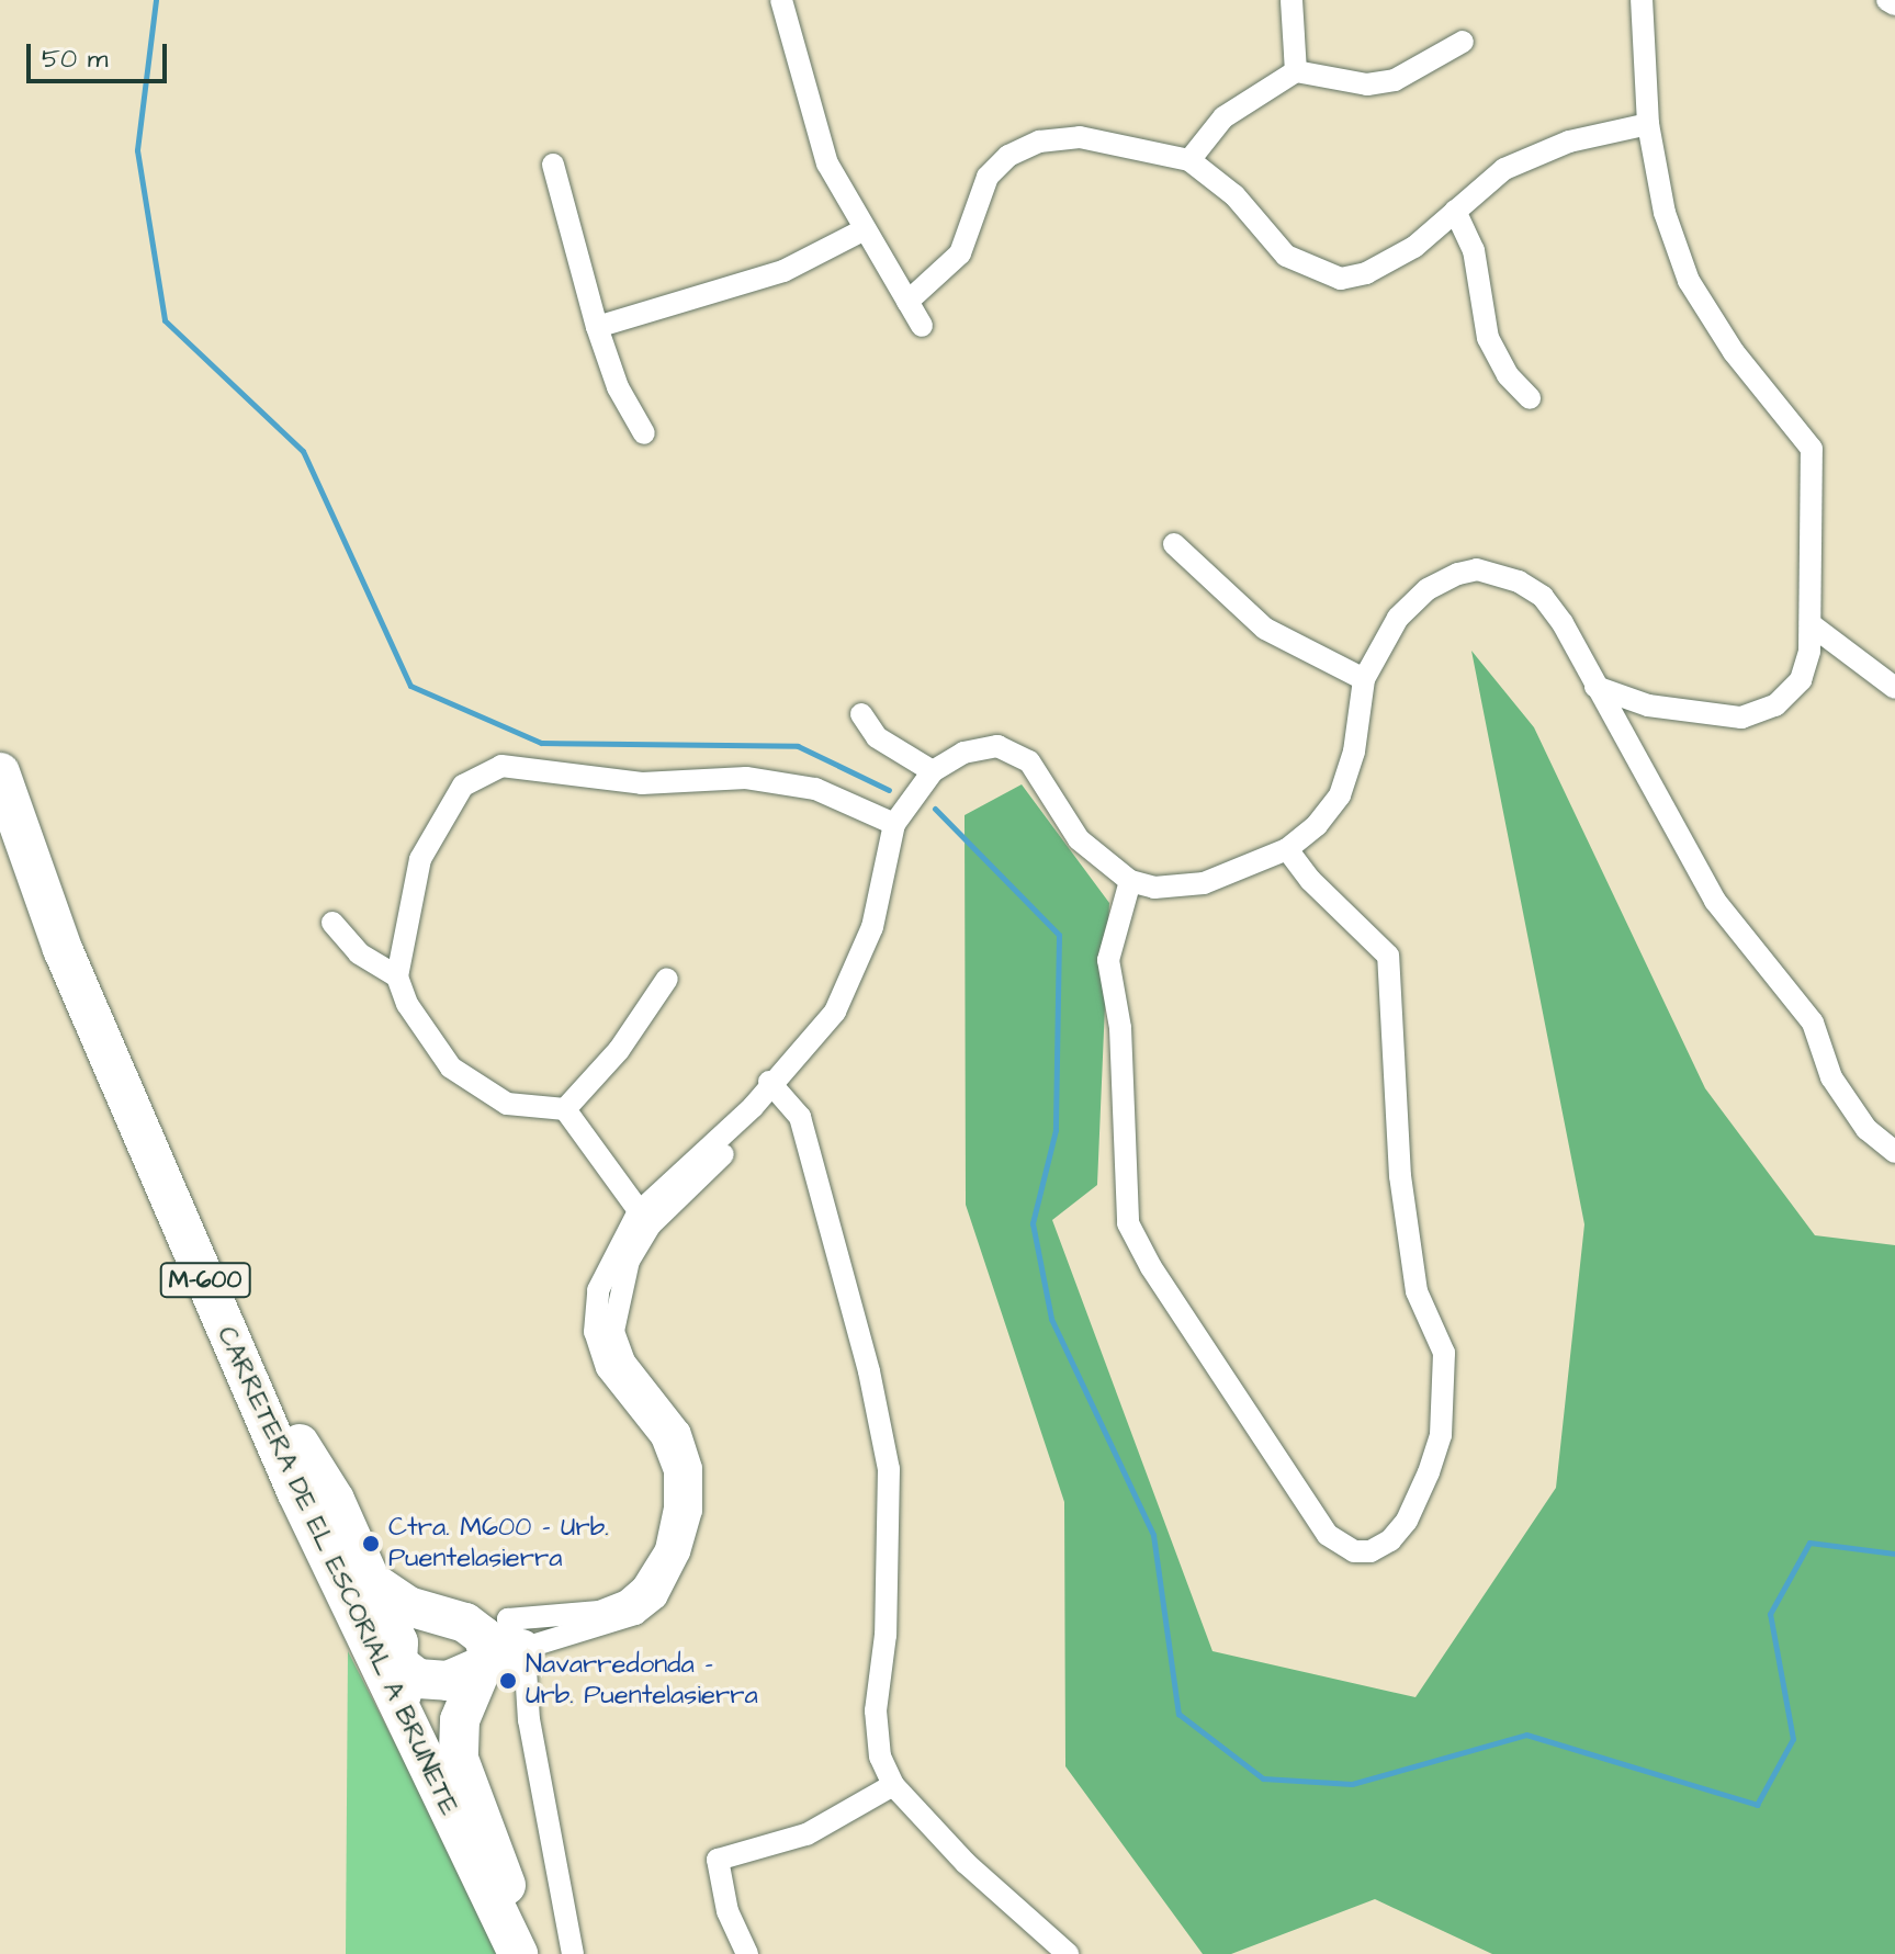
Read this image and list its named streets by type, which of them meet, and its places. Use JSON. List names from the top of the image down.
{
  "streets": {
    "highway": ["M-600", "CARRETERA DE EL ESCORIAL A BRUNETE"]
  },
  "crossings": [
    ["M-600", "CARRETERA DE EL ESCORIAL A BRUNETE"]
  ],
  "places": ["Ctra. M600 - Urb. Puentelasierra", "Navarredonda - Urb. Puentelasierra"],
  "scale_bar": "50 m"
}
